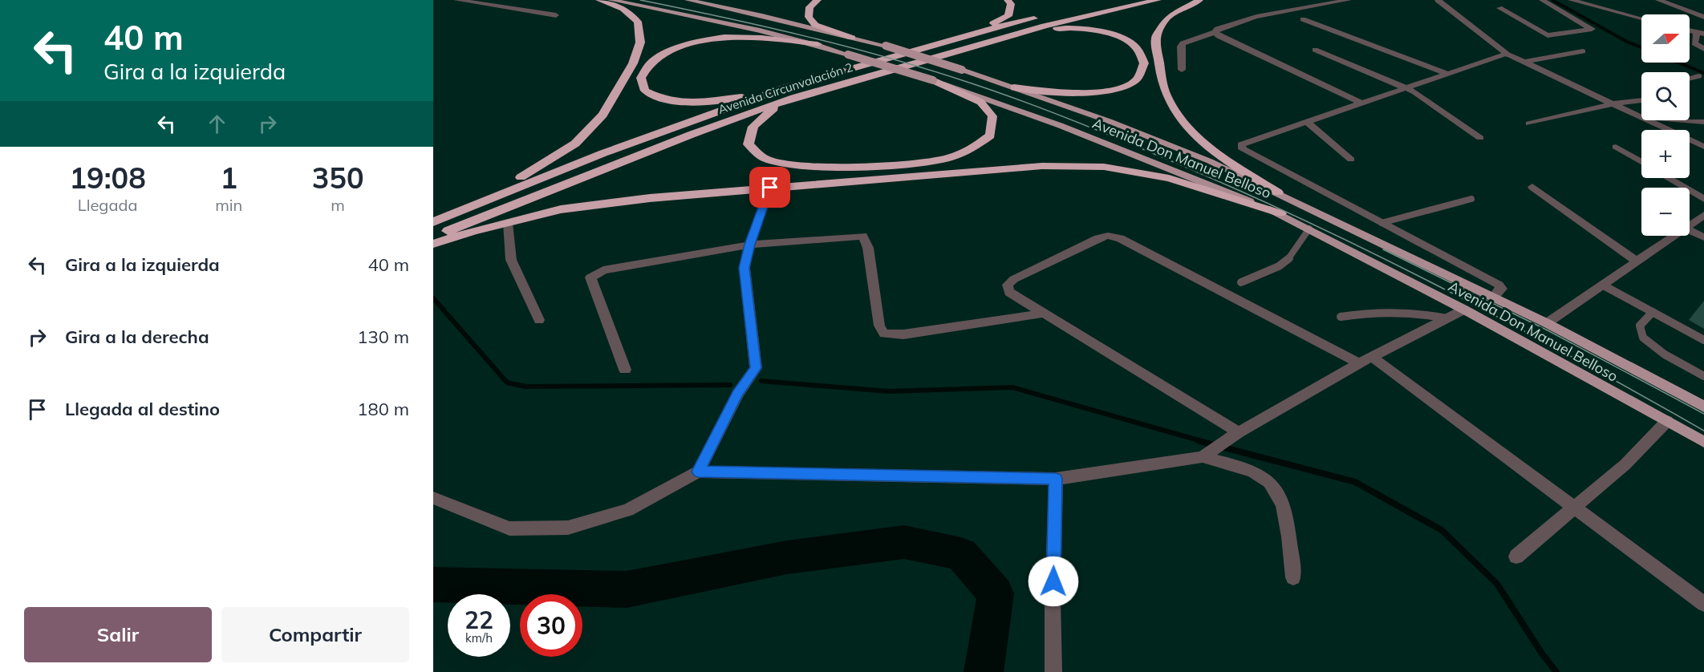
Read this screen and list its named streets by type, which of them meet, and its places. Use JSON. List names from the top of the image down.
{
  "streets": {
    "highway": ["Avenida Circunvalación 2"],
    "main road": ["Avenida Don Manuel Belloso"]
  },
  "north": "right",
  "page": {
    "turn": ["40 m", "Gira a la izquierda"],
    "map_buttons": ["+", "−"],
    "eta": [
      "19:08",
      "Llegada",
      "1",
      "min",
      "350",
      "m"
    ],
    "list": [
      {
        "name": "Gira a la izquierda",
        "value": "40 m"
      },
      {
        "name": "Gira a la derecha",
        "value": "130 m"
      },
      {
        "name": "Llegada al destino",
        "value": "180 m"
      }
    ],
    "speed": "22 km/h",
    "limit": "30",
    "buttons": ["Salir", "Compartir"]
  }
}
